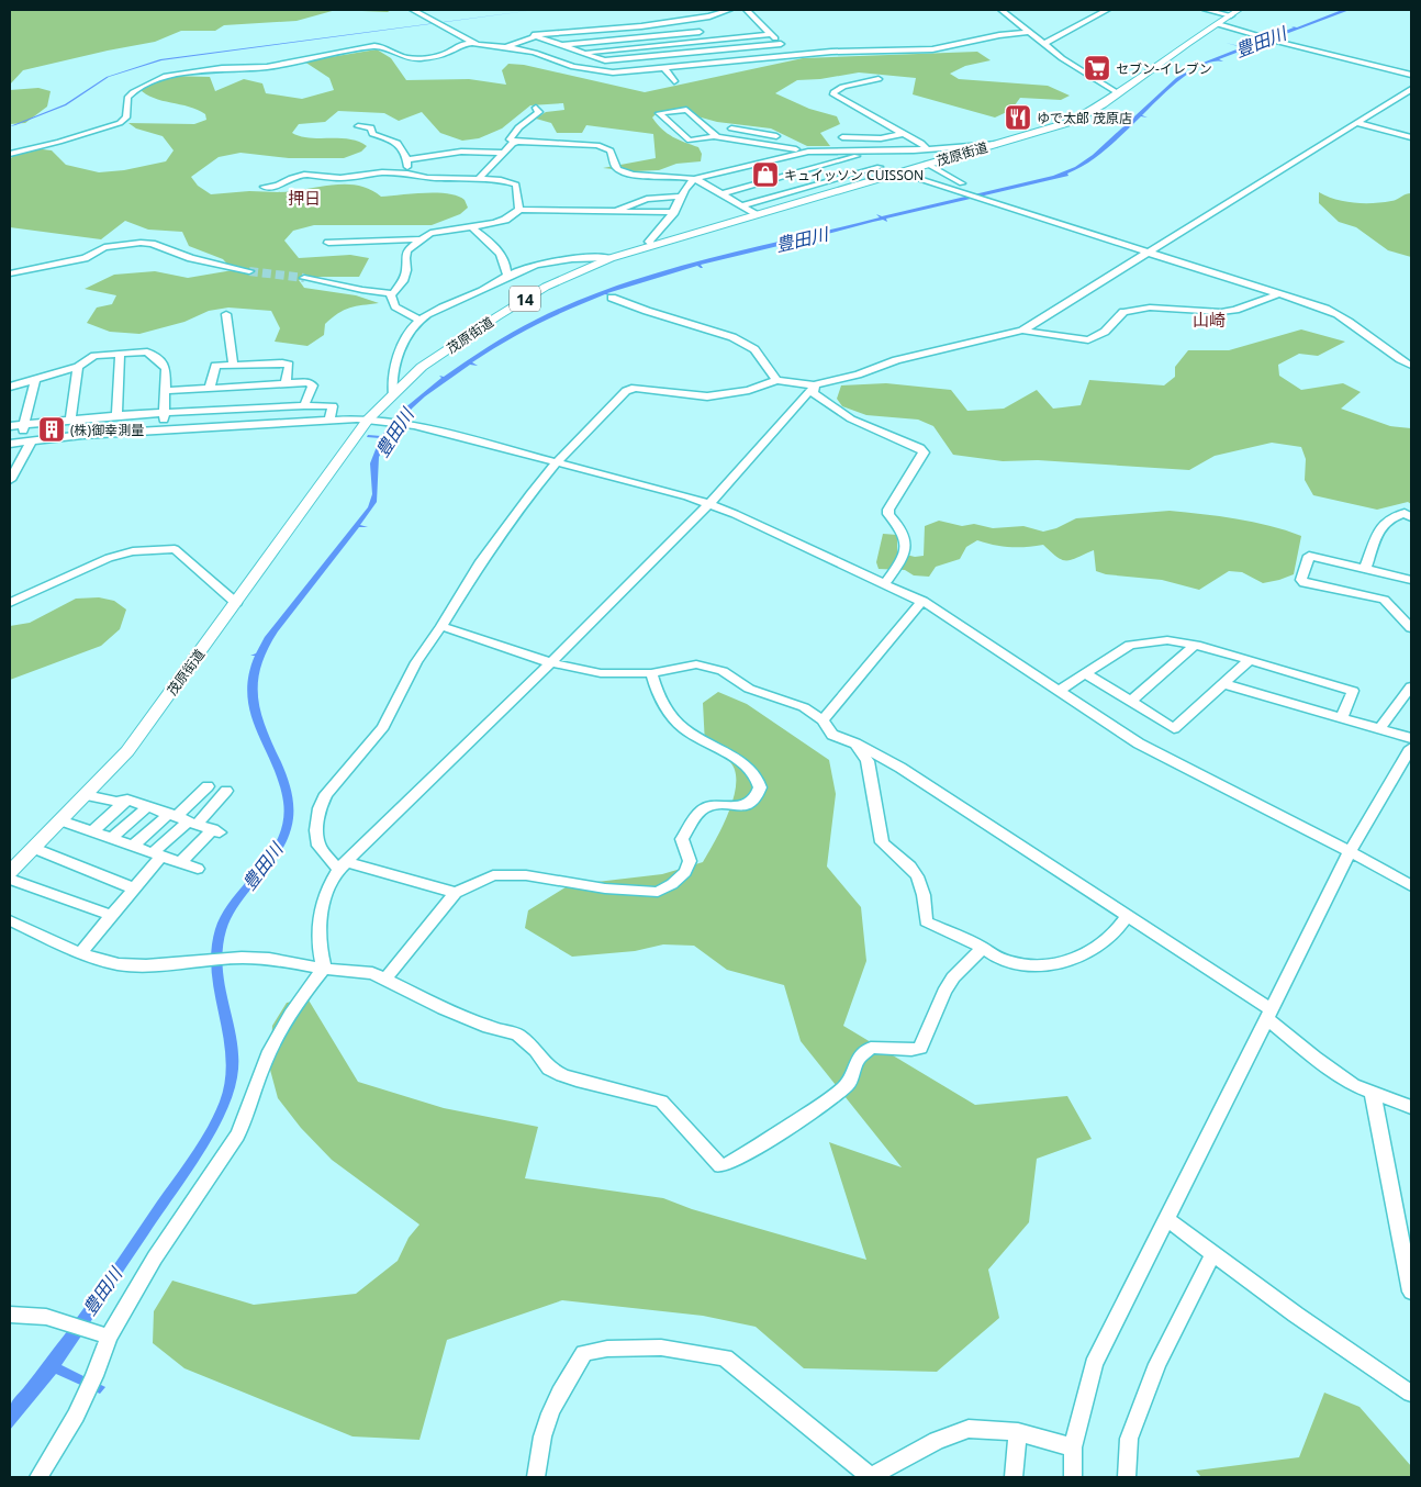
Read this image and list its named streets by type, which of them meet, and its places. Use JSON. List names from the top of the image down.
{
  "streets": {
    "main road": ["茂原街道", "14"]
  },
  "districts": ["押日", "山崎"],
  "water": ["豊田川"],
  "places": {
    "supermarket": ["セブン-イレブン"],
    "restaurant": ["ゆで太郎 茂原店"],
    "shop": ["キュイッソン CUISSON"],
    "building": ["(株)御幸測量"]
  }
}
